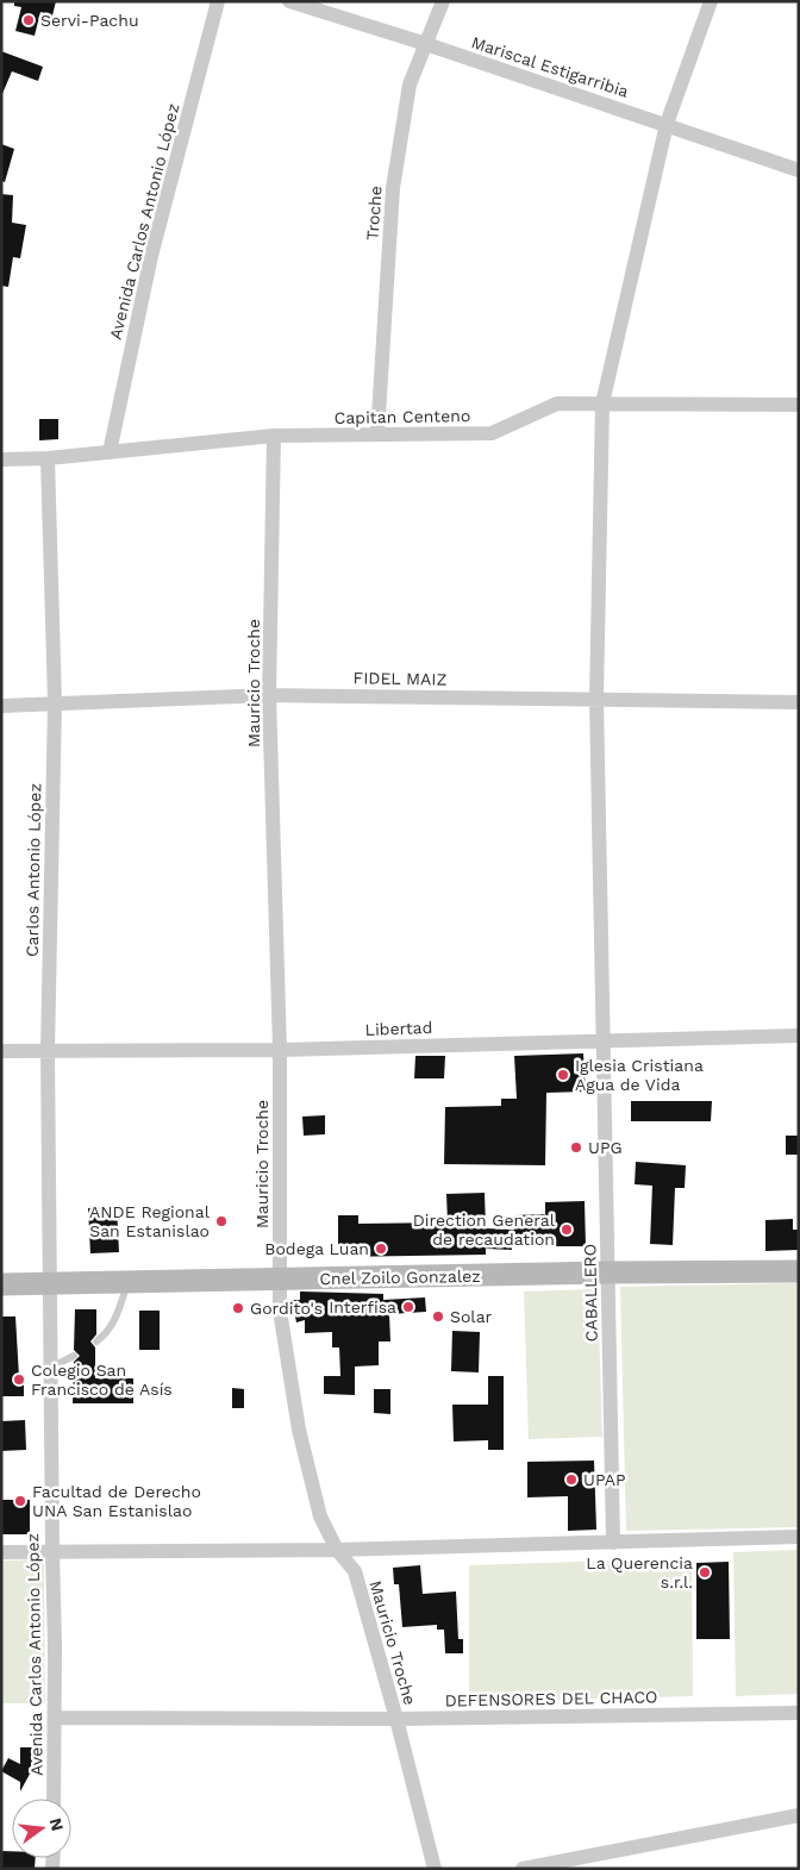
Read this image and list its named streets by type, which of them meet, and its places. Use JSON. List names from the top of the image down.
{
  "streets": {
    "main road": ["Cnel Zoilo Gonzalez"],
    "street": [
      "Mariscal Estigarribia",
      "Troche",
      "Avenida Carlos Antonio López",
      "Capitan Centeno",
      "FIDEL MAIZ",
      "Mauricio Troche",
      "Carlos Antonio López",
      "Libertad",
      "CABALLERO",
      "DEFENSORES DEL CHACO"
    ]
  },
  "crossings": [
    ["Mariscal Estigarribia", "Troche"],
    ["Mariscal Estigarribia", "CABALLERO"],
    ["Troche", "Capitan Centeno"],
    ["Avenida Carlos Antonio López", "Capitan Centeno"],
    ["Avenida Carlos Antonio López", "Carlos Antonio López"],
    ["Avenida Carlos Antonio López", "Cnel Zoilo Gonzalez"],
    ["Avenida Carlos Antonio López", "DEFENSORES DEL CHACO"],
    ["Capitan Centeno", "Mauricio Troche"],
    ["Capitan Centeno", "Carlos Antonio López"],
    ["Capitan Centeno", "CABALLERO"],
    ["FIDEL MAIZ", "Mauricio Troche"],
    ["FIDEL MAIZ", "Carlos Antonio López"],
    ["FIDEL MAIZ", "CABALLERO"],
    ["Mauricio Troche", "Libertad"],
    ["Mauricio Troche", "Cnel Zoilo Gonzalez"],
    ["Mauricio Troche", "DEFENSORES DEL CHACO"],
    ["Carlos Antonio López", "Libertad"],
    ["Carlos Antonio López", "Cnel Zoilo Gonzalez"],
    ["Libertad", "CABALLERO"],
    ["Cnel Zoilo Gonzalez", "CABALLERO"]
  ],
  "places": [
    "Servi-Pachu",
    "Iglesia Cristiana Agua de Vida",
    "UPG",
    "ANDE Regional San Estanislao",
    "Direction General de recaudation",
    "Bodega Luan",
    "Interfisa",
    "Gordito's",
    "Solar",
    "Colegio San Francisco de Asís",
    "UPAP",
    "Facultad de Derecho UNA San Estanislao",
    "La Querencia s.r.l."
  ],
  "north": "right"
}
